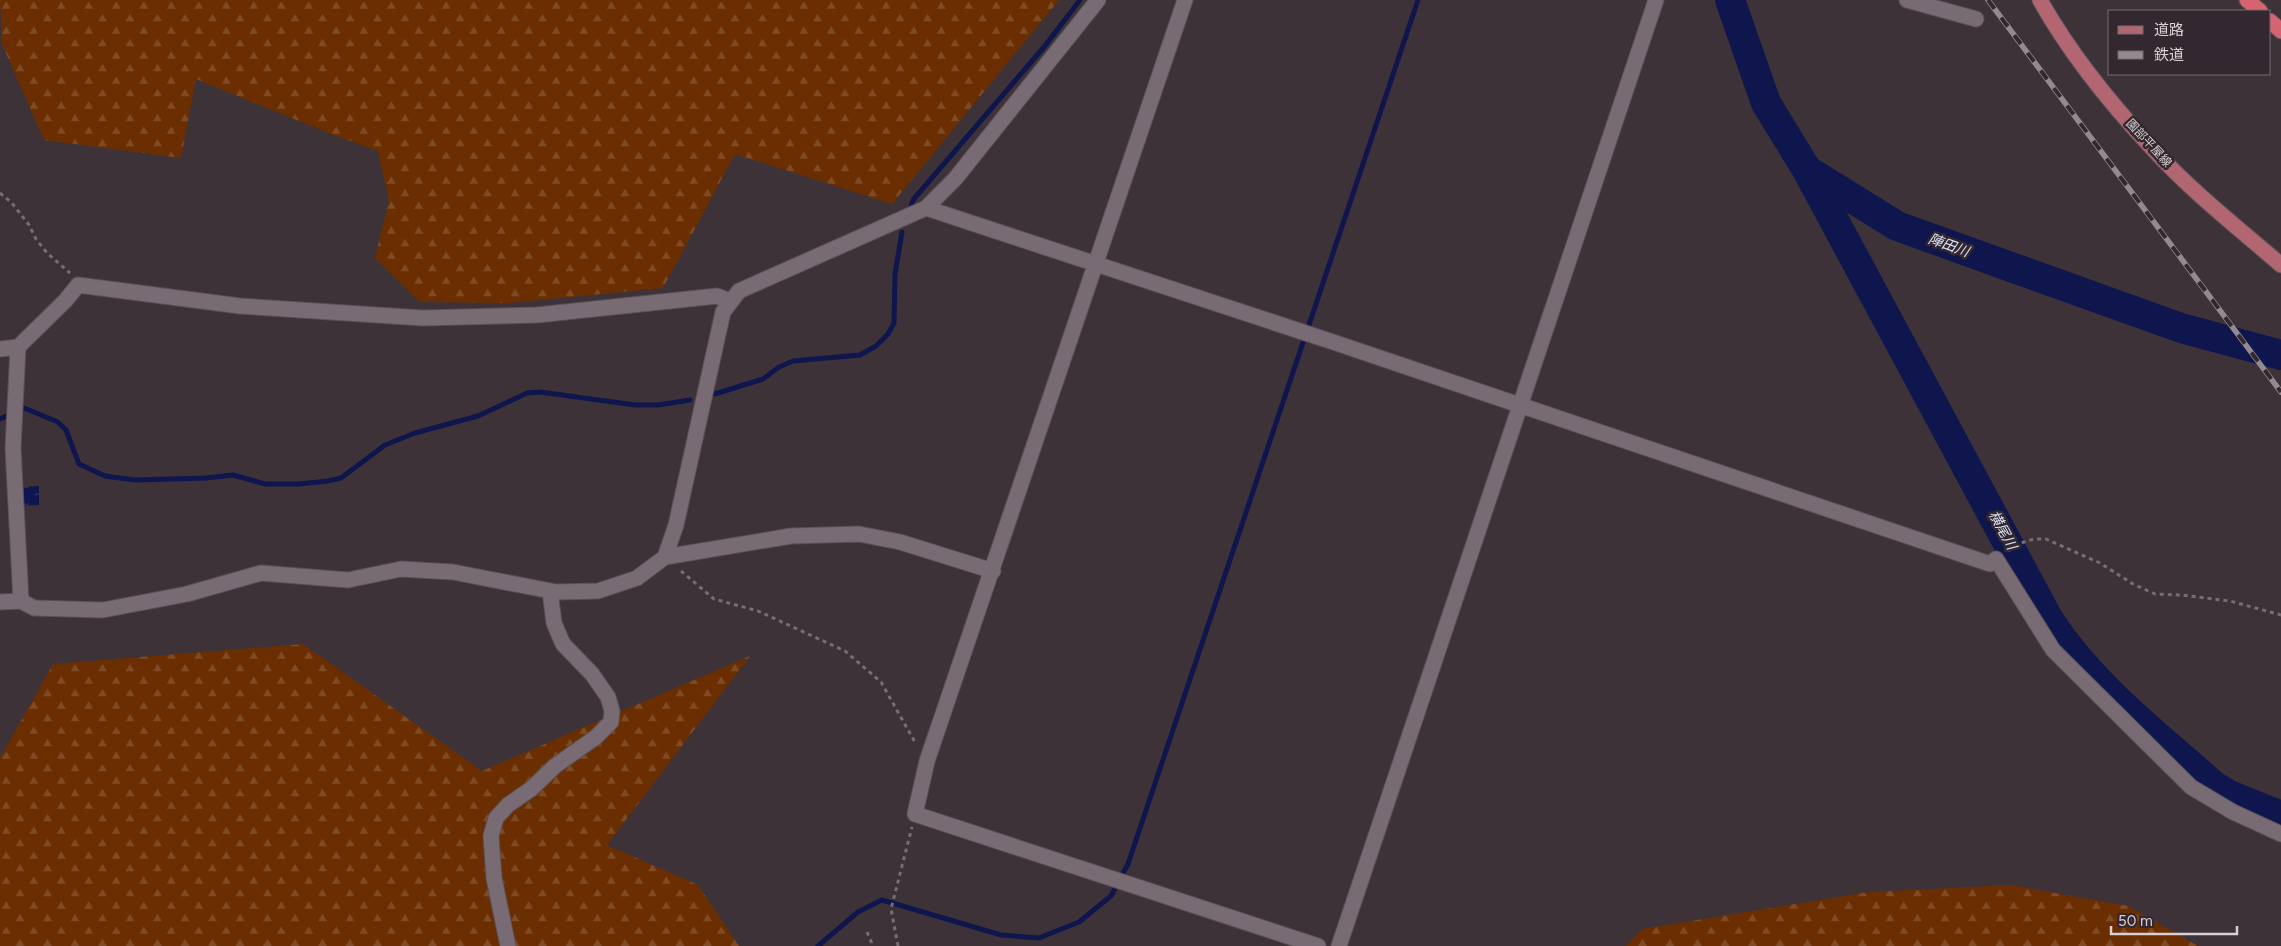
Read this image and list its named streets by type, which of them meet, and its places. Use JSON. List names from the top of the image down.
{
  "streets": {
    "main road": ["園部平屋線"]
  },
  "water": ["陣田川", "横尾川"],
  "legend": ["道路", "鉄道"],
  "scale_bar": "50 m"
}
